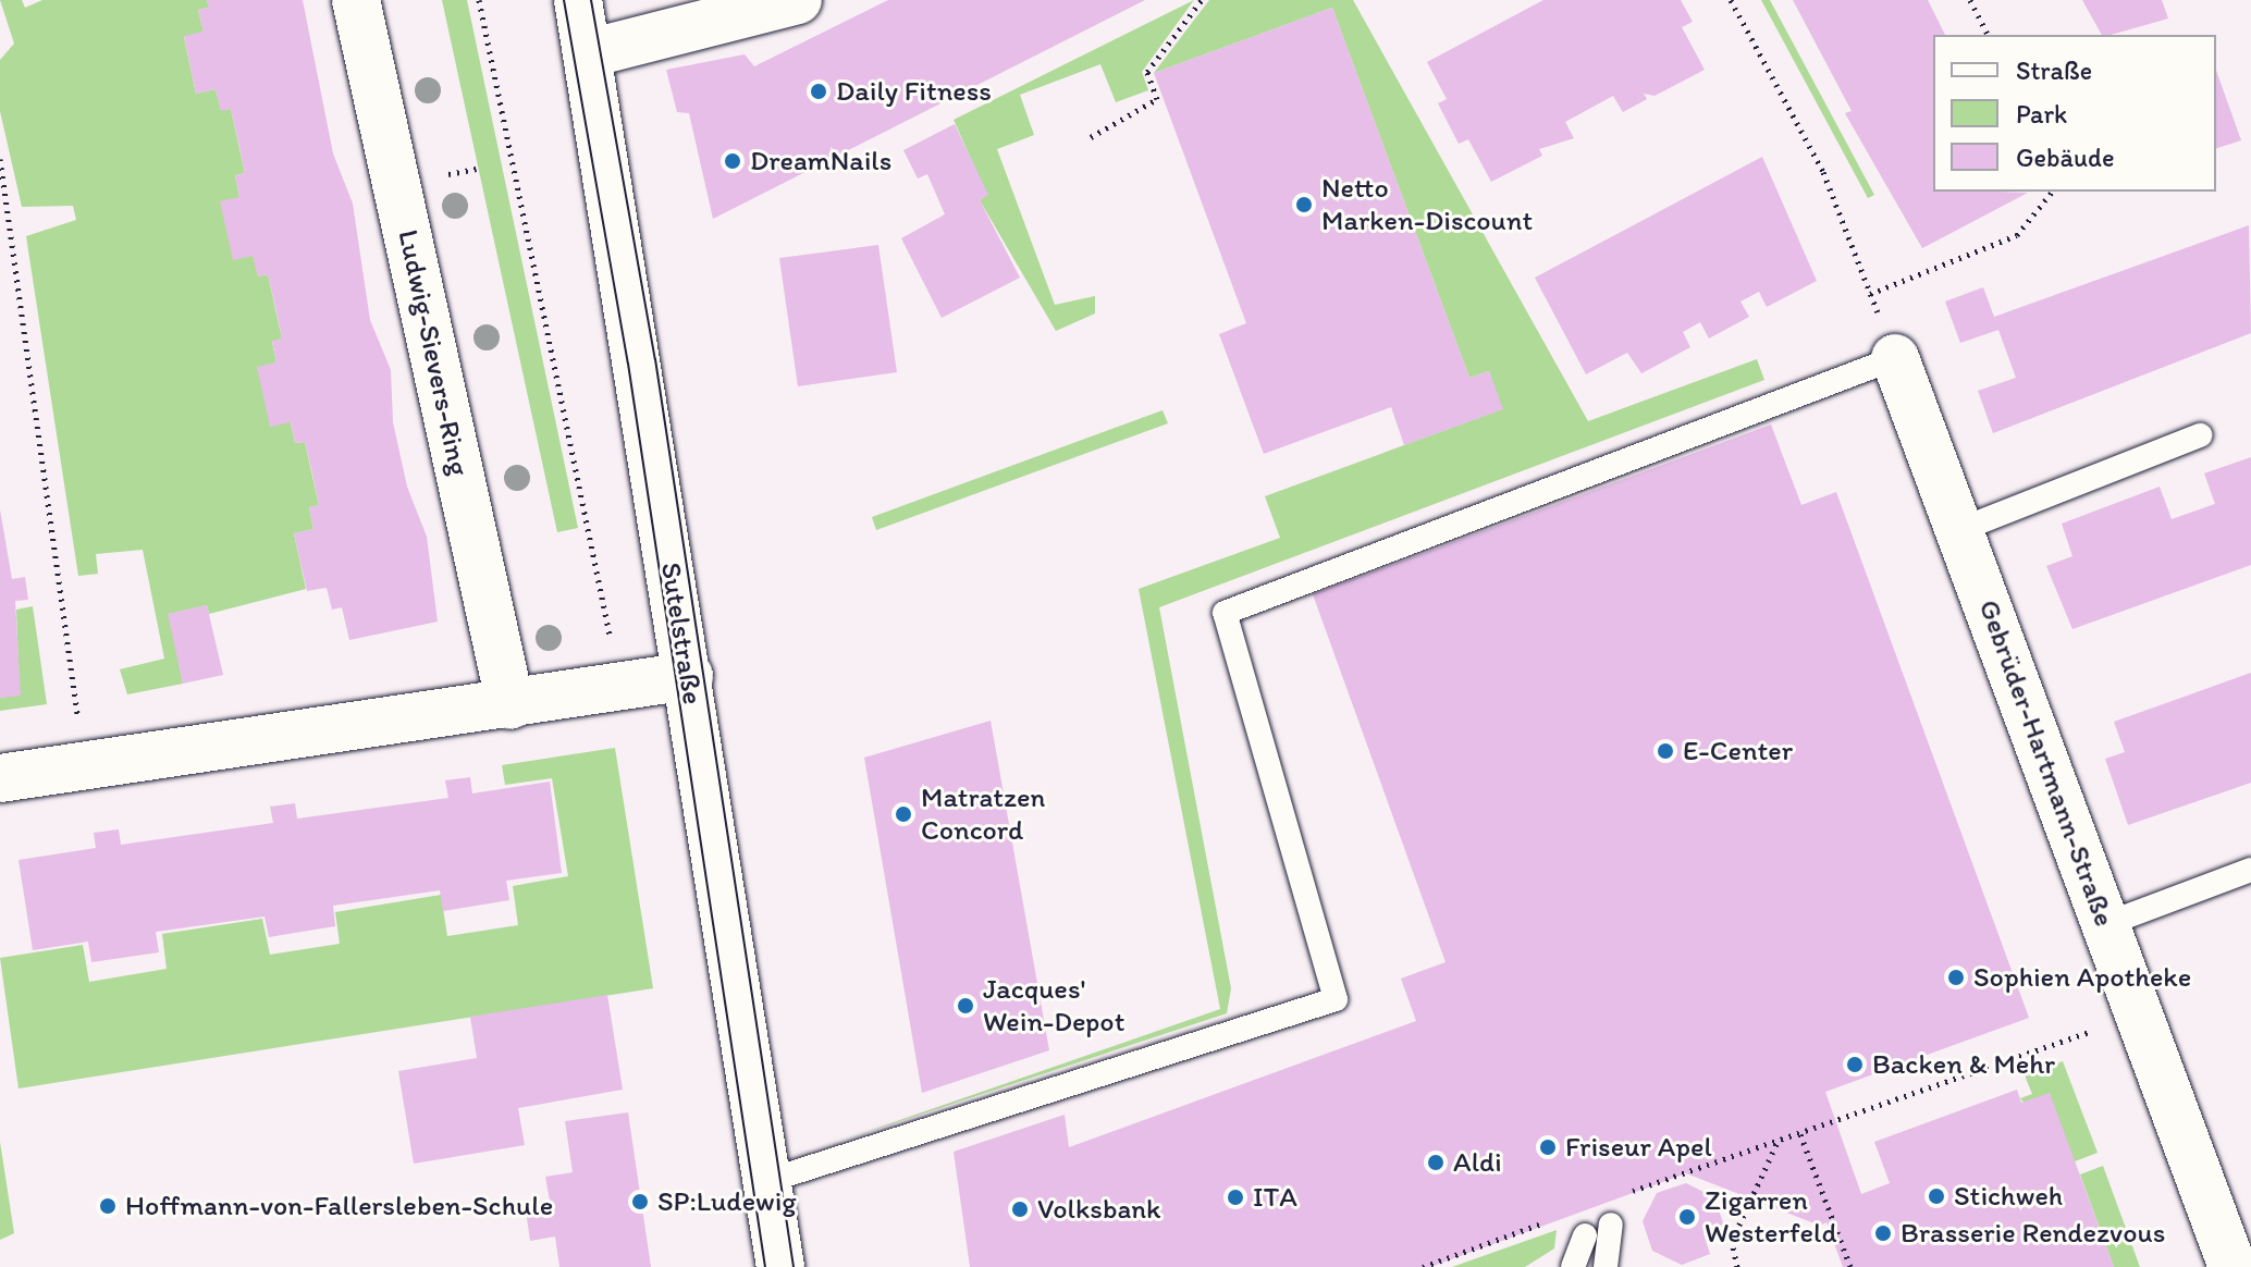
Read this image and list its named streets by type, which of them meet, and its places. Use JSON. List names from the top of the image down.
{
  "streets": {
    "street": ["Ludwig-Sievers-Ring", "Sutelstraße", "Gebrüder-Hartmann-Straße"]
  },
  "places": [
    "Daily Fitness",
    "DreamNails",
    "Netto Marken-Discount",
    "E-Center",
    "Matratzen Concord",
    "Sophien Apotheke",
    "Jacques' Wein-Depot",
    "Backen & Mehr",
    "Friseur Apel",
    "Aldi",
    "Stichweh",
    "ITA",
    "SP:Ludewig",
    "Hoffmann-von-Fallersleben-Schule",
    "Volksbank",
    "Zigarren Westerfeld",
    "Brasserie Rendezvous"
  ],
  "legend": ["Straße", "Park", "Gebäude"]
}
